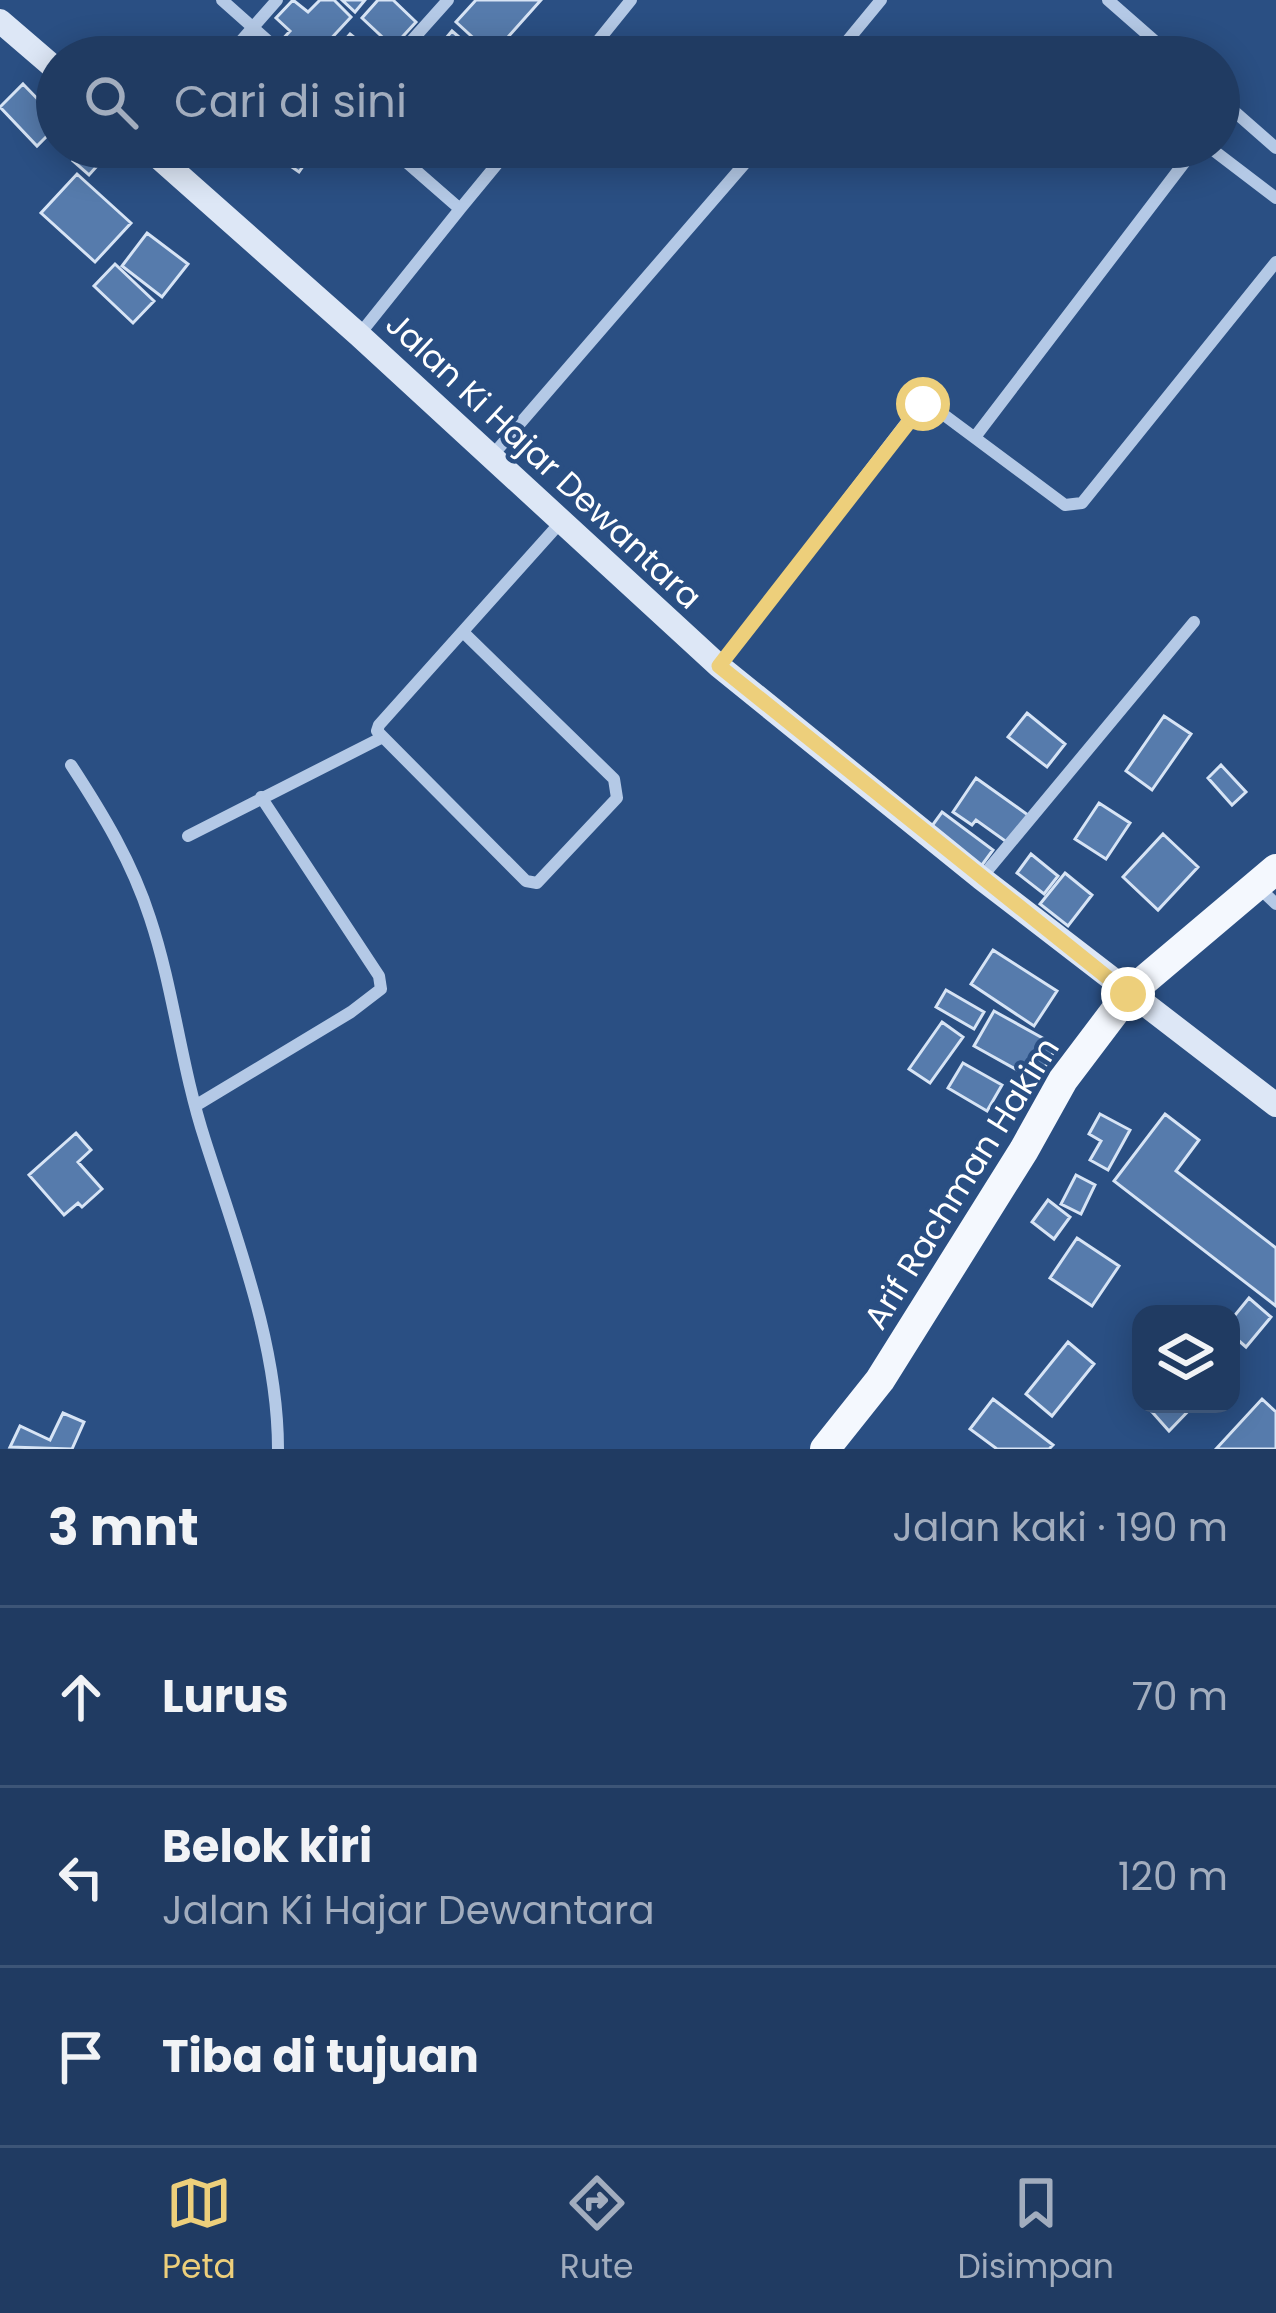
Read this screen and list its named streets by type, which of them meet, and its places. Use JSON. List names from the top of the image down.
{
  "streets": {
    "main road": ["Arif Rachman Hakim"],
    "street": ["Jalan Ki Hajar Dewantara"]
  },
  "crossings": [
    ["Jalan Ki Hajar Dewantara", "Arif Rachman Hakim"]
  ],
  "page": {
    "search": "Cari di sini",
    "heading": ["3 mnt", "Jalan kaki · 190 m"],
    "list": [
      ["Lurus", "70 m"],
      ["Belok kiri", "Jalan Ki Hajar Dewantara", "120 m"],
      "Tiba di tujuan"
    ],
    "nav": ["Peta", "Rute", "Disimpan"]
  }
}
